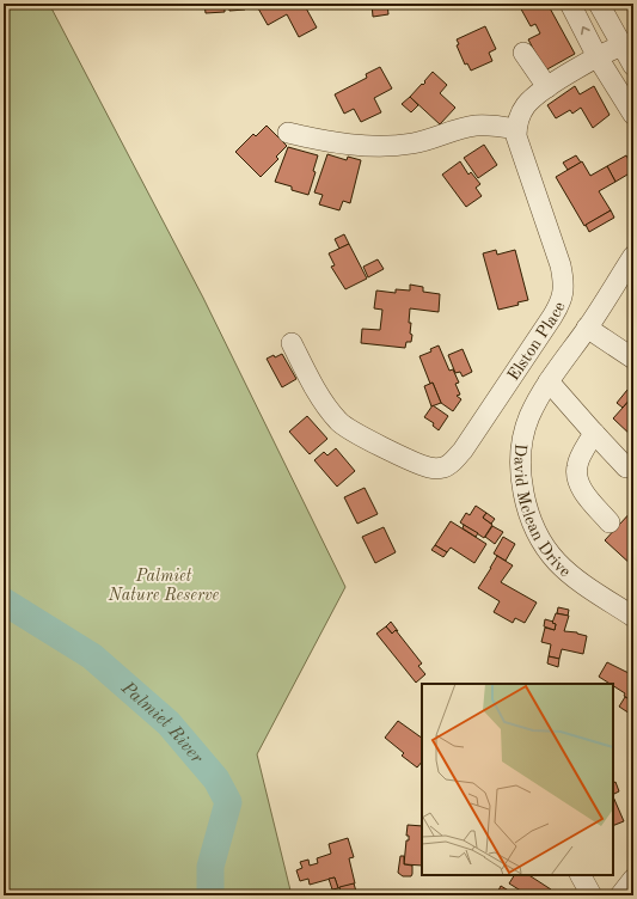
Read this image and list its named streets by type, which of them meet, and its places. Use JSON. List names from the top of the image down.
{
  "streets": {
    "street": ["Elston Place", "David Mclean Drive"]
  },
  "water": ["Palmiet River"],
  "parks": ["Palmiet Nature Reserve"]
}
